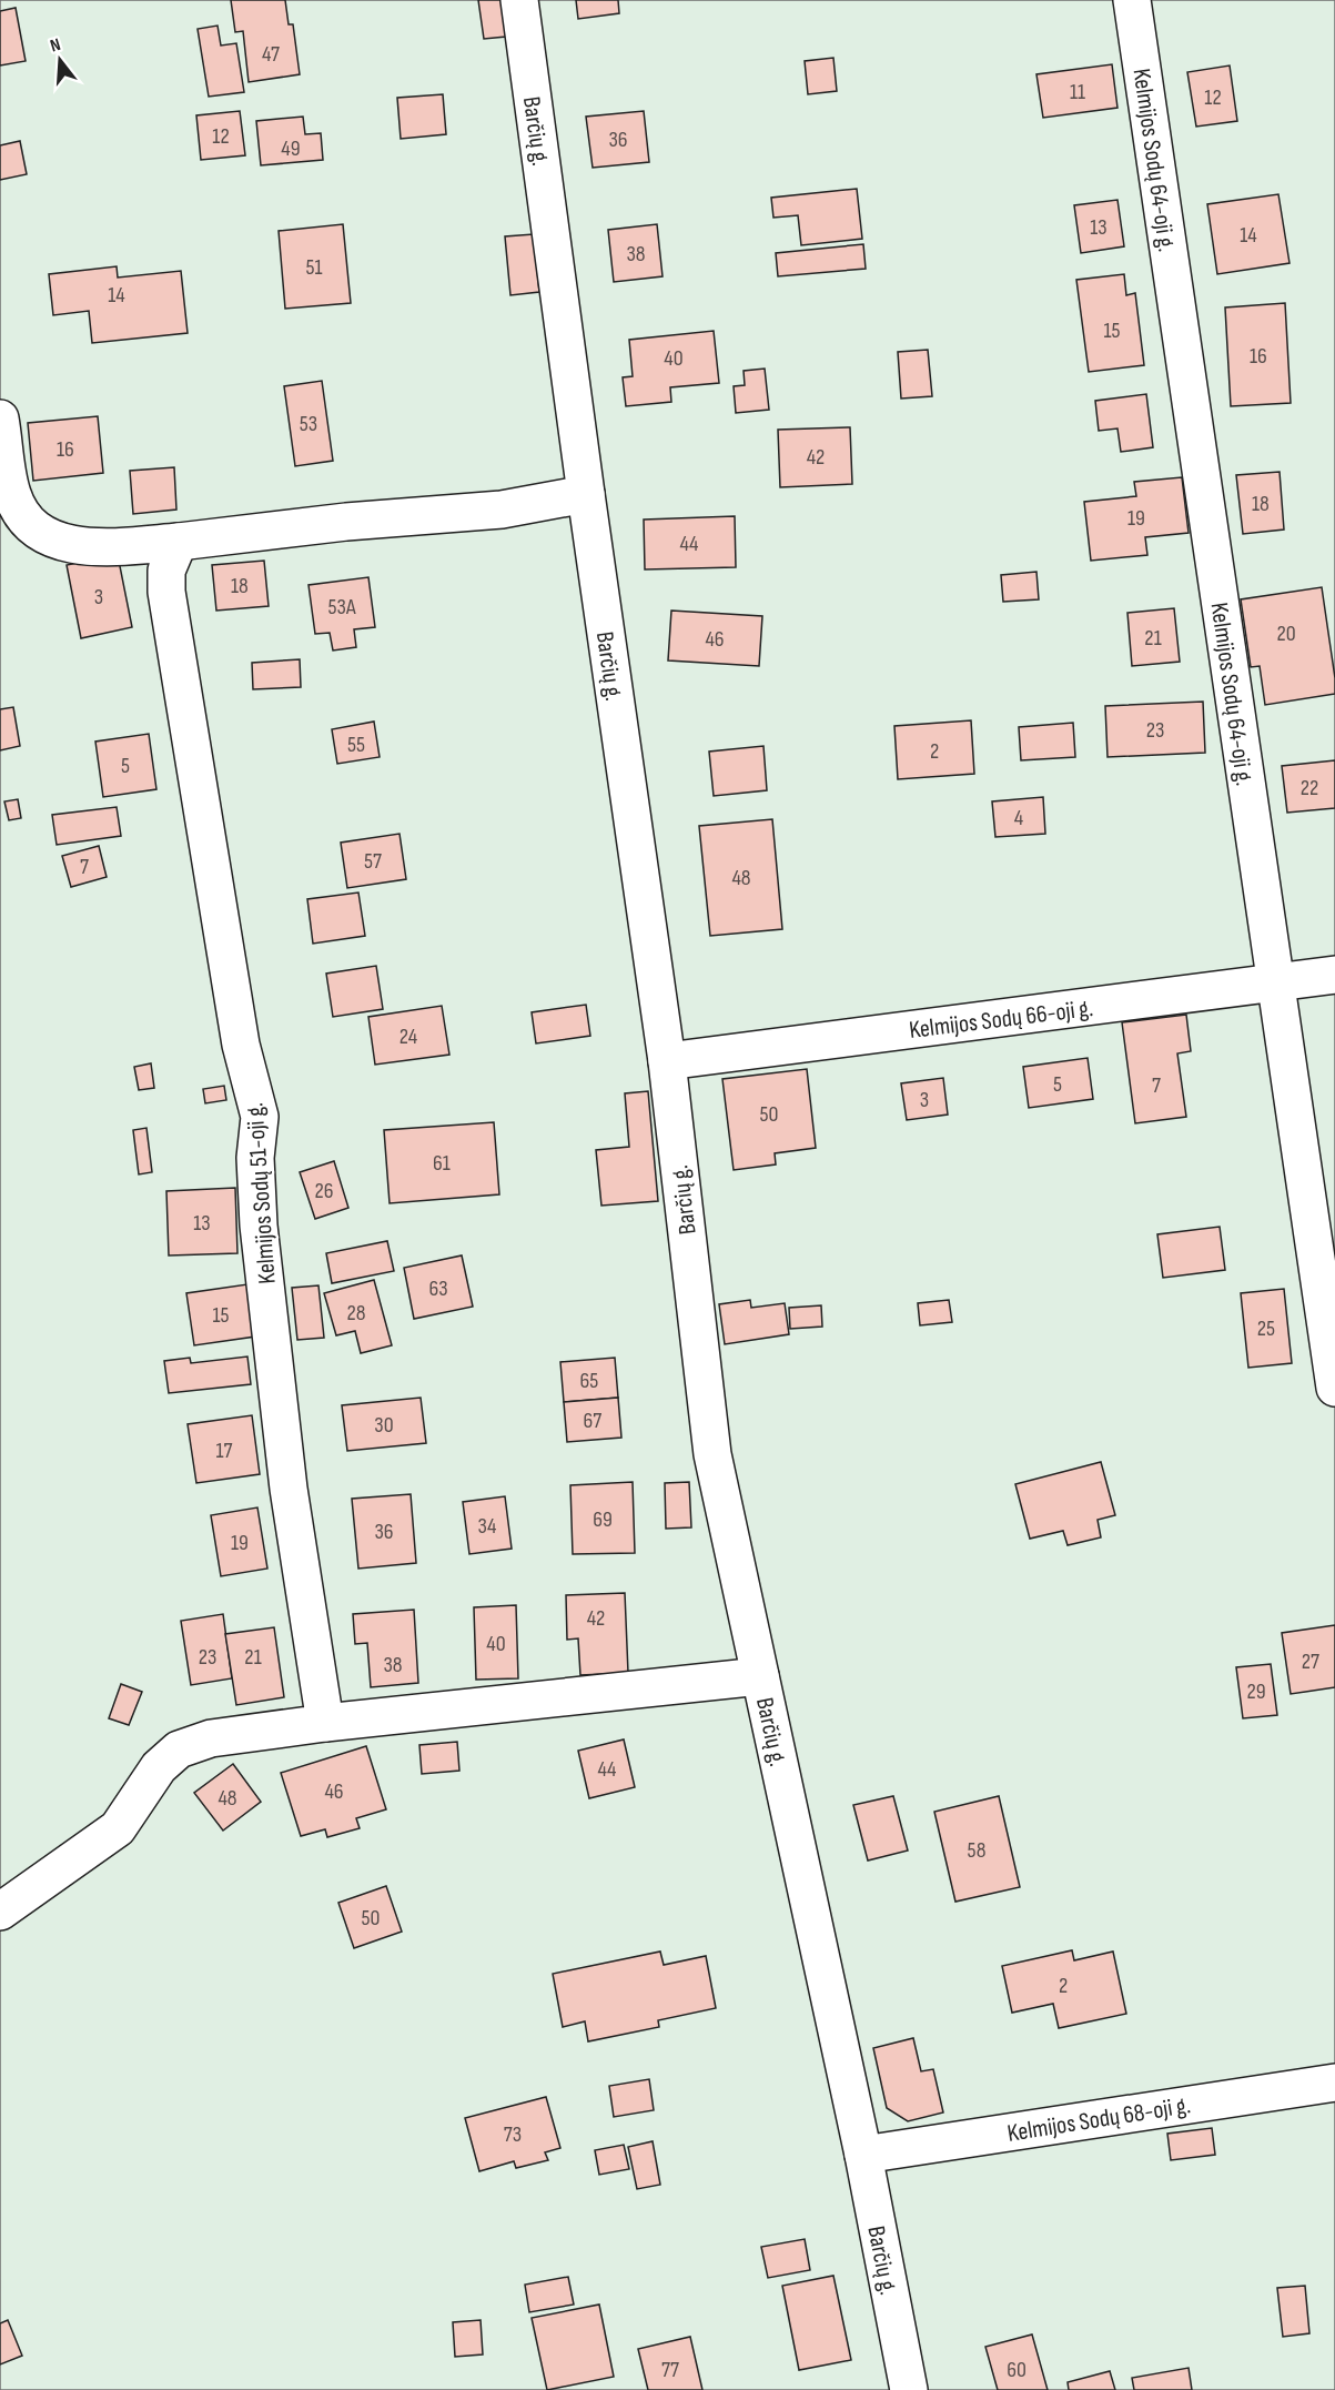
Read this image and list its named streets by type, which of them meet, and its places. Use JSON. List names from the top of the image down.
{
  "streets": {
    "street": [
      "Barčių g.",
      "Kelmijos Sodų 64-oji g.",
      "Kelmijos Sodų 66-oji g.",
      "Kelmijos Sodų 51-oji g.",
      "Kelmijos Sodų 68-oji g."
    ]
  },
  "crossings": [
    ["Barčių g.", "Kelmijos Sodų 66-oji g."],
    ["Barčių g.", "Kelmijos Sodų 68-oji g."],
    ["Kelmijos Sodų 64-oji g.", "Kelmijos Sodų 66-oji g."]
  ],
  "house_numbers": [
    "47",
    "11",
    "12",
    "12",
    "36",
    "49",
    "13",
    "14",
    "38",
    "51",
    "14",
    "15",
    "16",
    "40",
    "53",
    "16",
    "42",
    "18",
    "19",
    "44",
    "18",
    "3",
    "53A",
    "20",
    "21",
    "46",
    "23",
    "55",
    "2",
    "5",
    "22",
    "4",
    "57",
    "7",
    "48",
    "24",
    "5",
    "7",
    "3",
    "50",
    "61",
    "26",
    "13",
    "63",
    "28",
    "15",
    "25",
    "65",
    "67",
    "30",
    "17",
    "69",
    "34",
    "36",
    "19",
    "42",
    "40",
    "23",
    "21",
    "27",
    "38",
    "29",
    "44",
    "46",
    "48",
    "58",
    "50",
    "2",
    "73",
    "77",
    "60"
  ],
  "north": "top"
}
